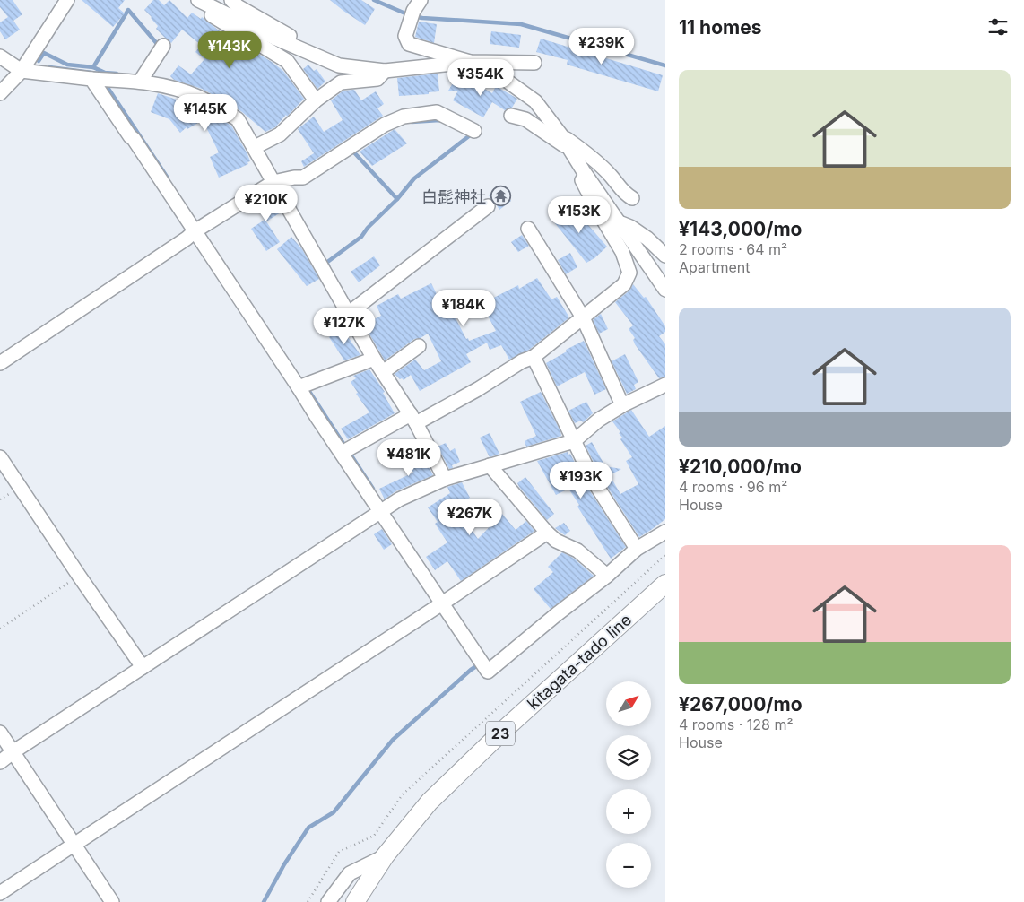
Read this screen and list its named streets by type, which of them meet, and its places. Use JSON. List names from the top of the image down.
{
  "streets": {
    "main road": ["kitagata-tado line", "23"]
  },
  "places": {
    "temple": ["白髭神社"]
  },
  "north": "top right",
  "page": {
    "heading": "11 homes",
    "price": [
      "¥239K",
      "¥143K",
      "¥354K",
      "¥145K",
      "¥210K",
      "¥153K",
      "¥184K",
      "¥127K",
      "¥481K",
      "¥193K",
      "¥267K"
    ],
    "list": [
      {
        "name": "¥143,000/mo",
        "note": "2 rooms · 64 m² · Apartment"
      },
      {
        "name": "¥210,000/mo",
        "note": "4 rooms · 96 m² · House"
      },
      {
        "name": "¥267,000/mo",
        "note": "4 rooms · 128 m² · House"
      }
    ],
    "map_buttons": ["+", "−"]
  }
}
